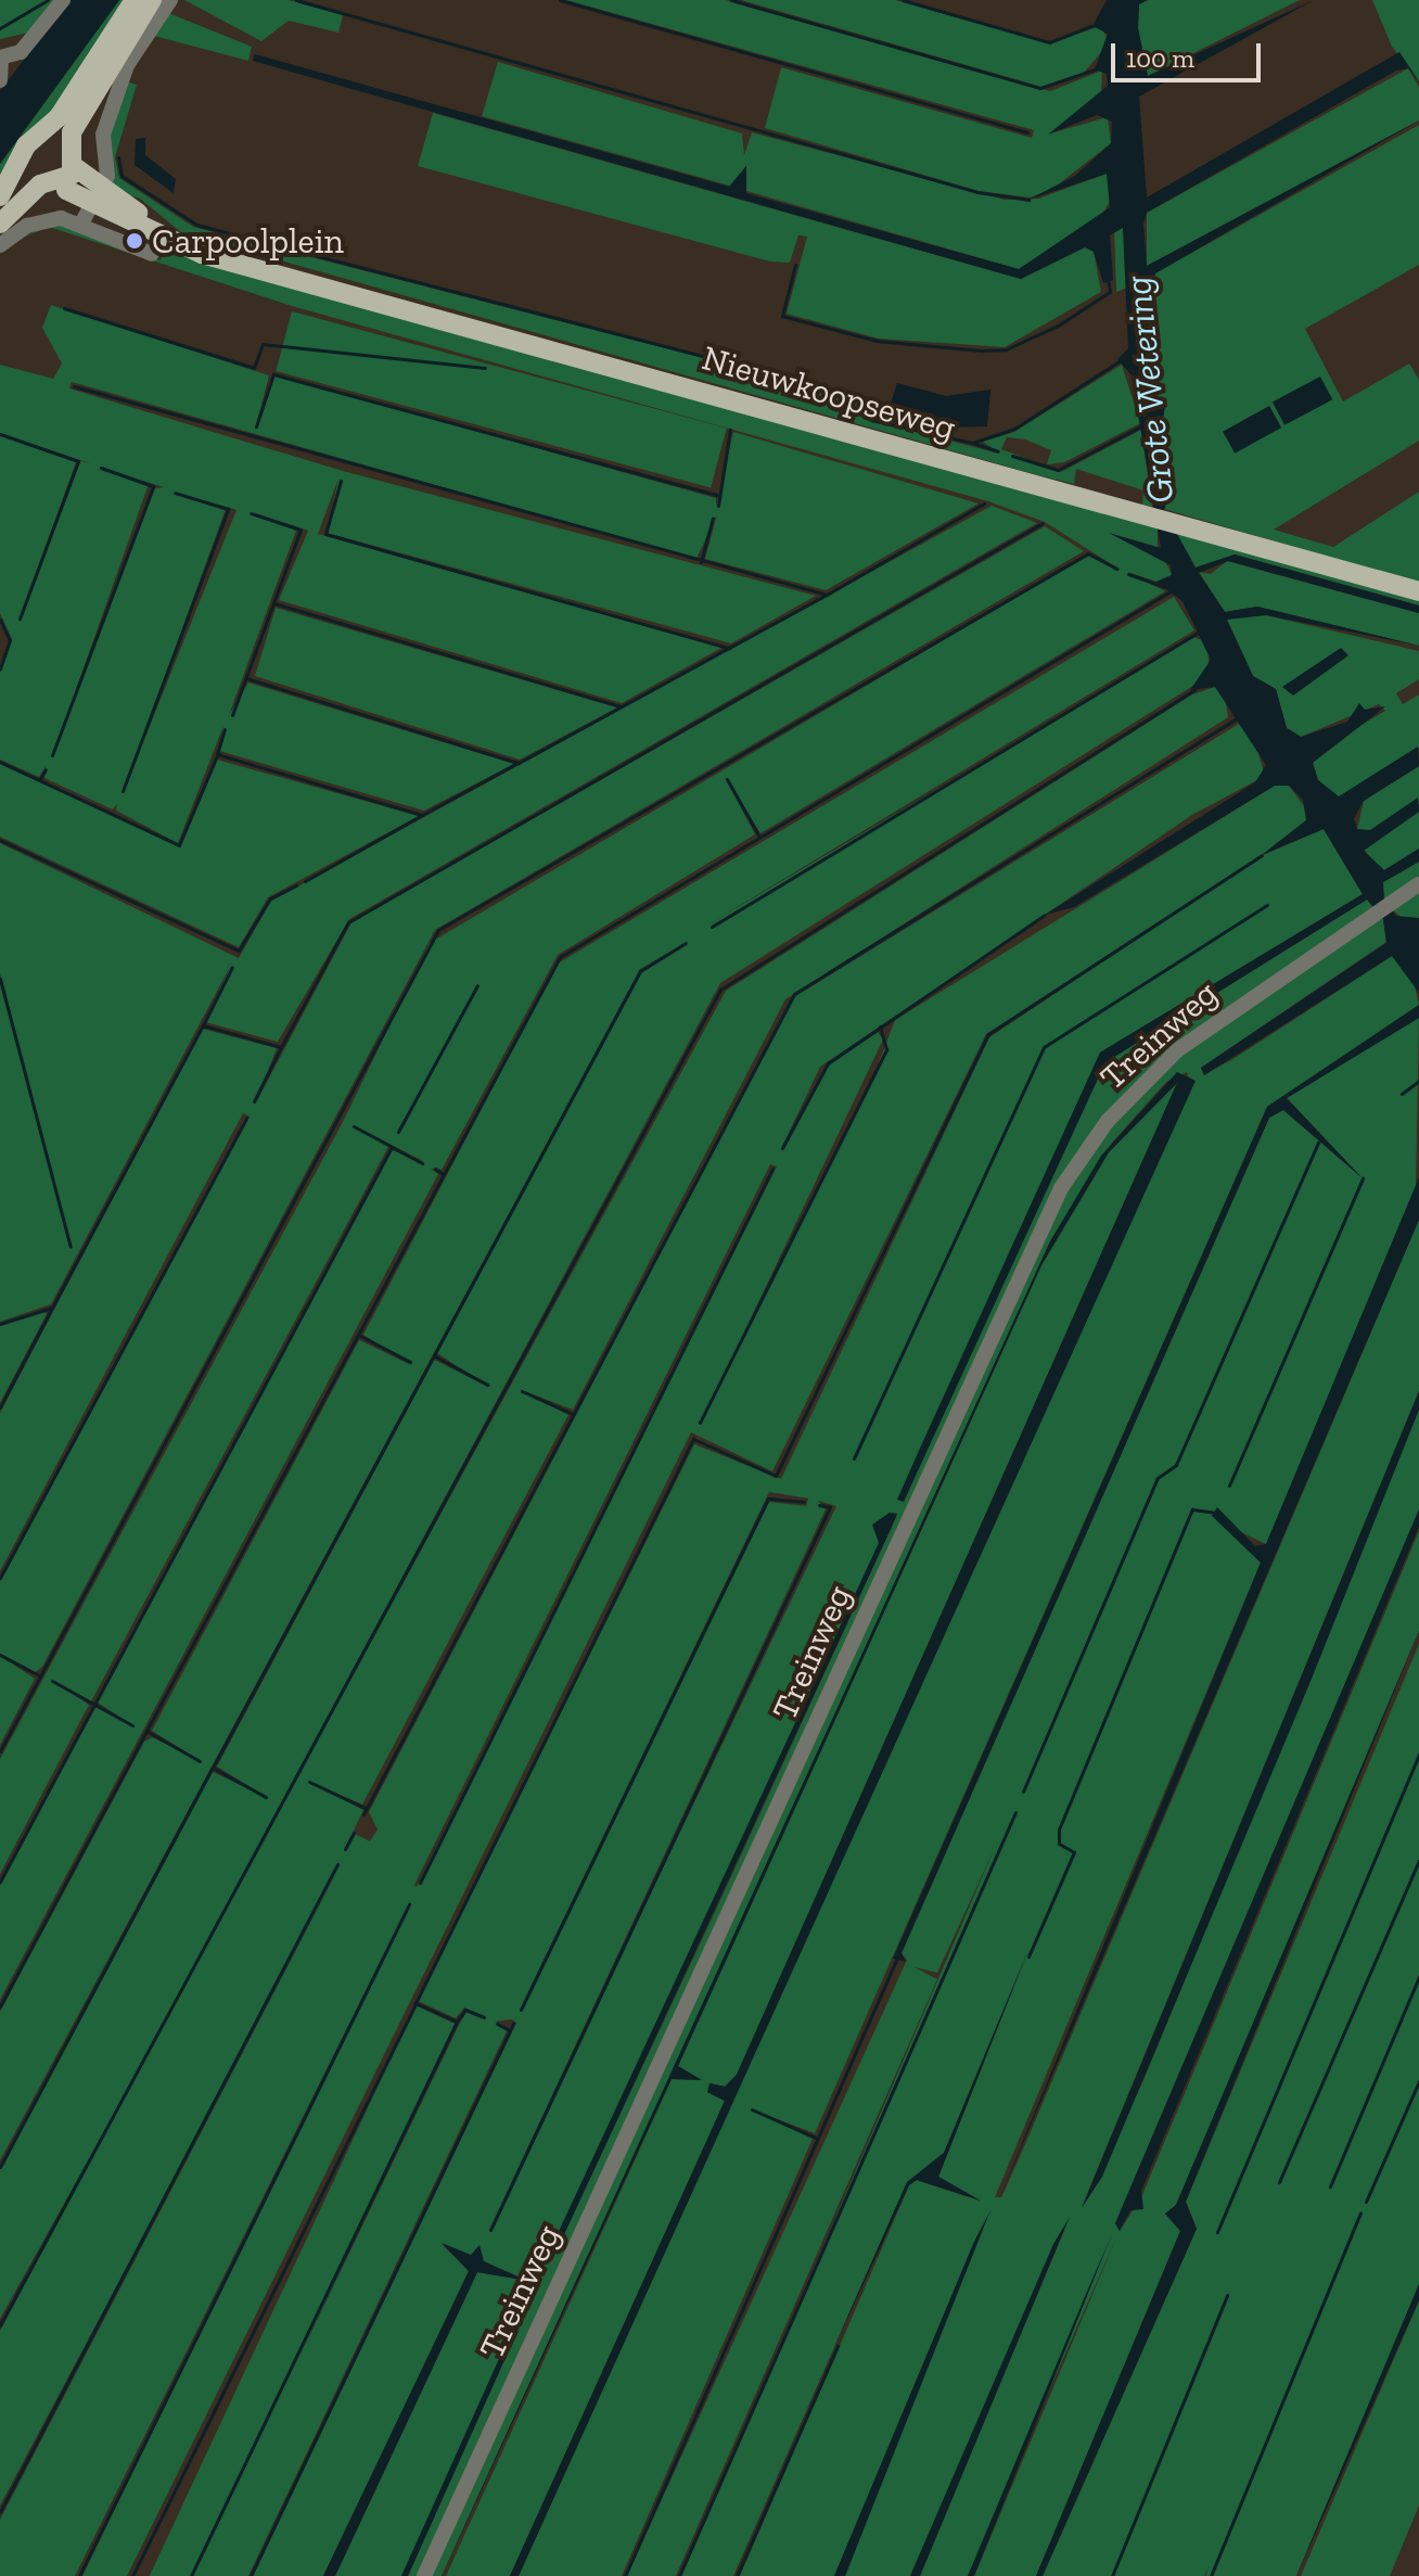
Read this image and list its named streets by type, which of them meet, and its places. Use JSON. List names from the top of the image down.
{
  "streets": {
    "main road": ["Nieuwkoopseweg"],
    "street": ["Treinweg"]
  },
  "water": ["Grote Wetering"],
  "places": ["Carpoolplein"],
  "scale_bar": "100 m"
}
